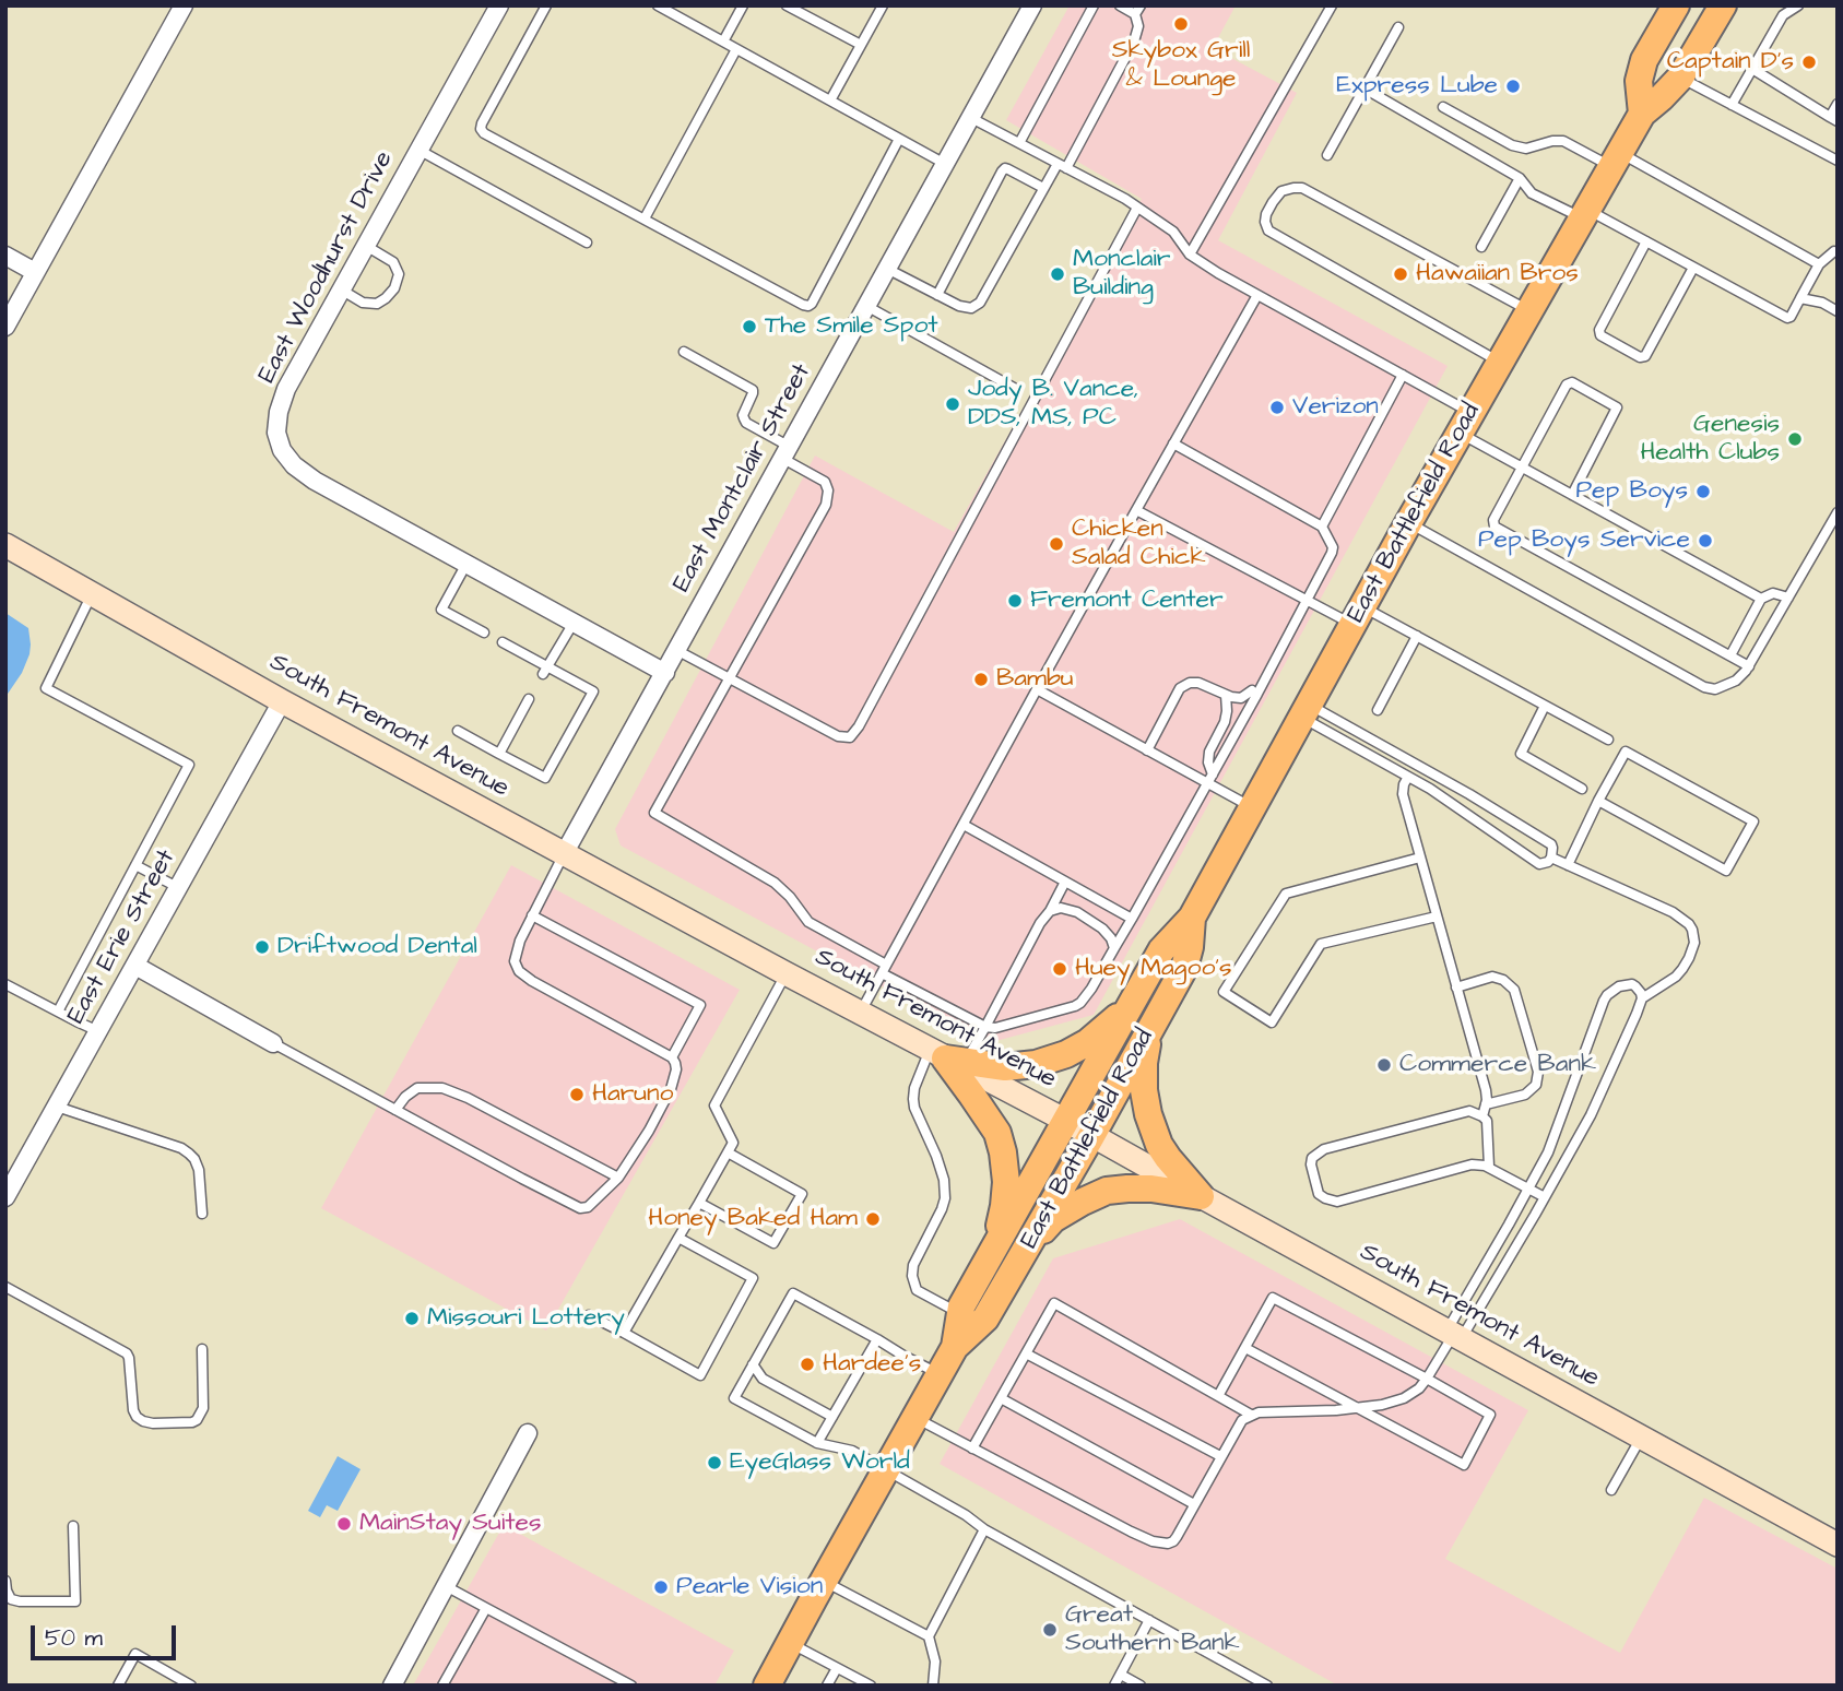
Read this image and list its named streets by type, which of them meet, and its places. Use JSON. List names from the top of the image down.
{
  "streets": {
    "main road": ["East Battlefield Road", "South Fremont Avenue"],
    "street": ["East Woodhurst Drive", "East Montclair Street", "East Erie Street"]
  },
  "crossings": [
    ["East Woodhurst Drive", "East Montclair Street"],
    ["East Montclair Street", "South Fremont Avenue"],
    ["East Battlefield Road", "South Fremont Avenue"],
    ["South Fremont Avenue", "East Erie Street"]
  ],
  "places": [
    "Skybox Grill & Lounge",
    "Captain D's",
    "Express Lube",
    "Monclair Building",
    "Hawaiian Bros",
    "The Smile Spot",
    "Jody B. Vance, DDS, MS, PC",
    "Verizon",
    "Genesis Health Clubs",
    "Pep Boys",
    "Pep Boys Service",
    "Chicken Salad Chick",
    "Fremont Center",
    "Bambu",
    "Driftwood Dental",
    "Huey Magoo's",
    "Commerce Bank",
    "Haruno",
    "Honey Baked Ham",
    "Missouri Lottery",
    "Hardee's",
    "EyeGlass World",
    "MainStay Suites",
    "Pearle Vision",
    "Great Southern Bank"
  ],
  "scale_bar": "50 m"
}
